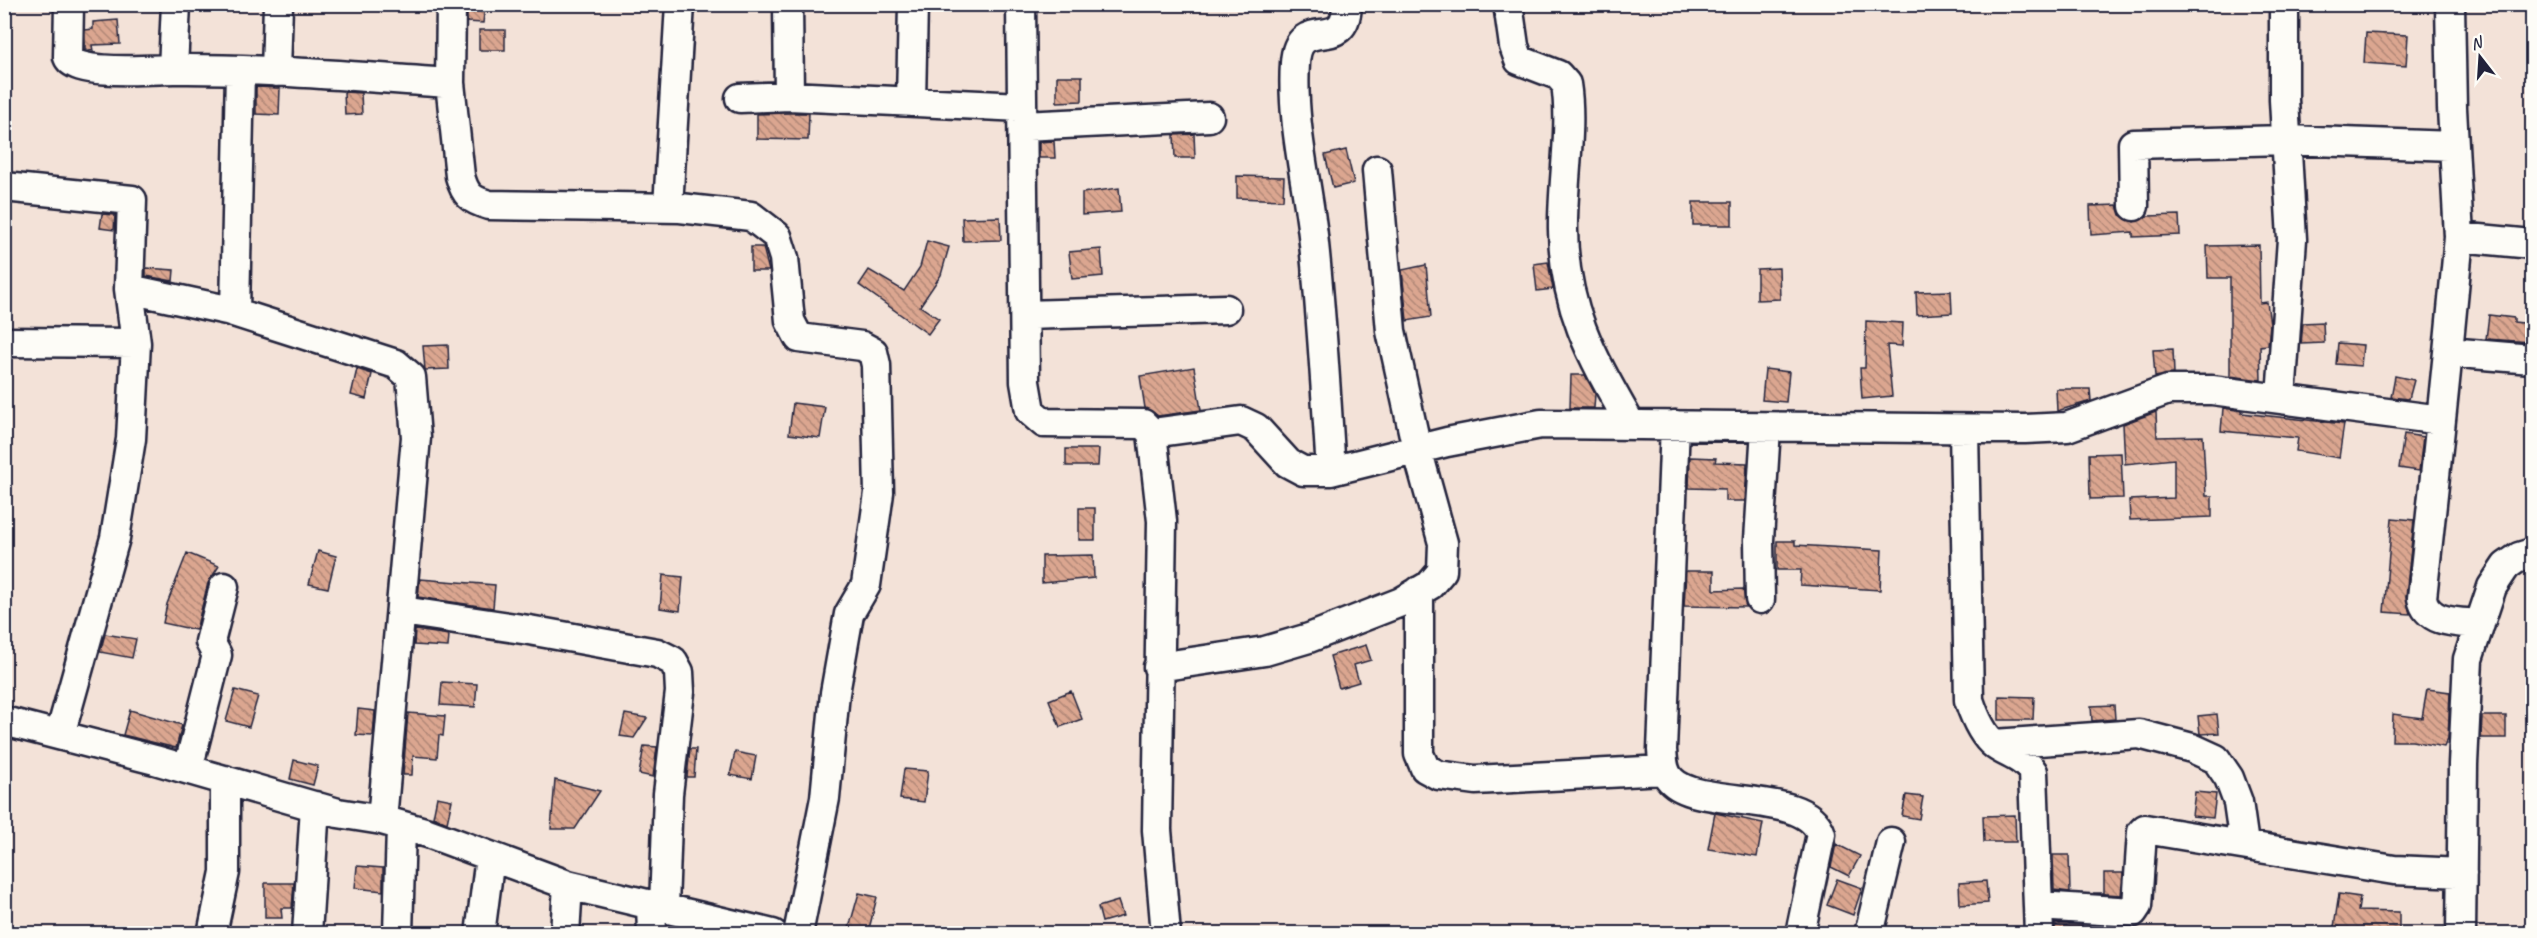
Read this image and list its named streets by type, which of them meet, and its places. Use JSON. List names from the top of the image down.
{
  "north": "top"
}
